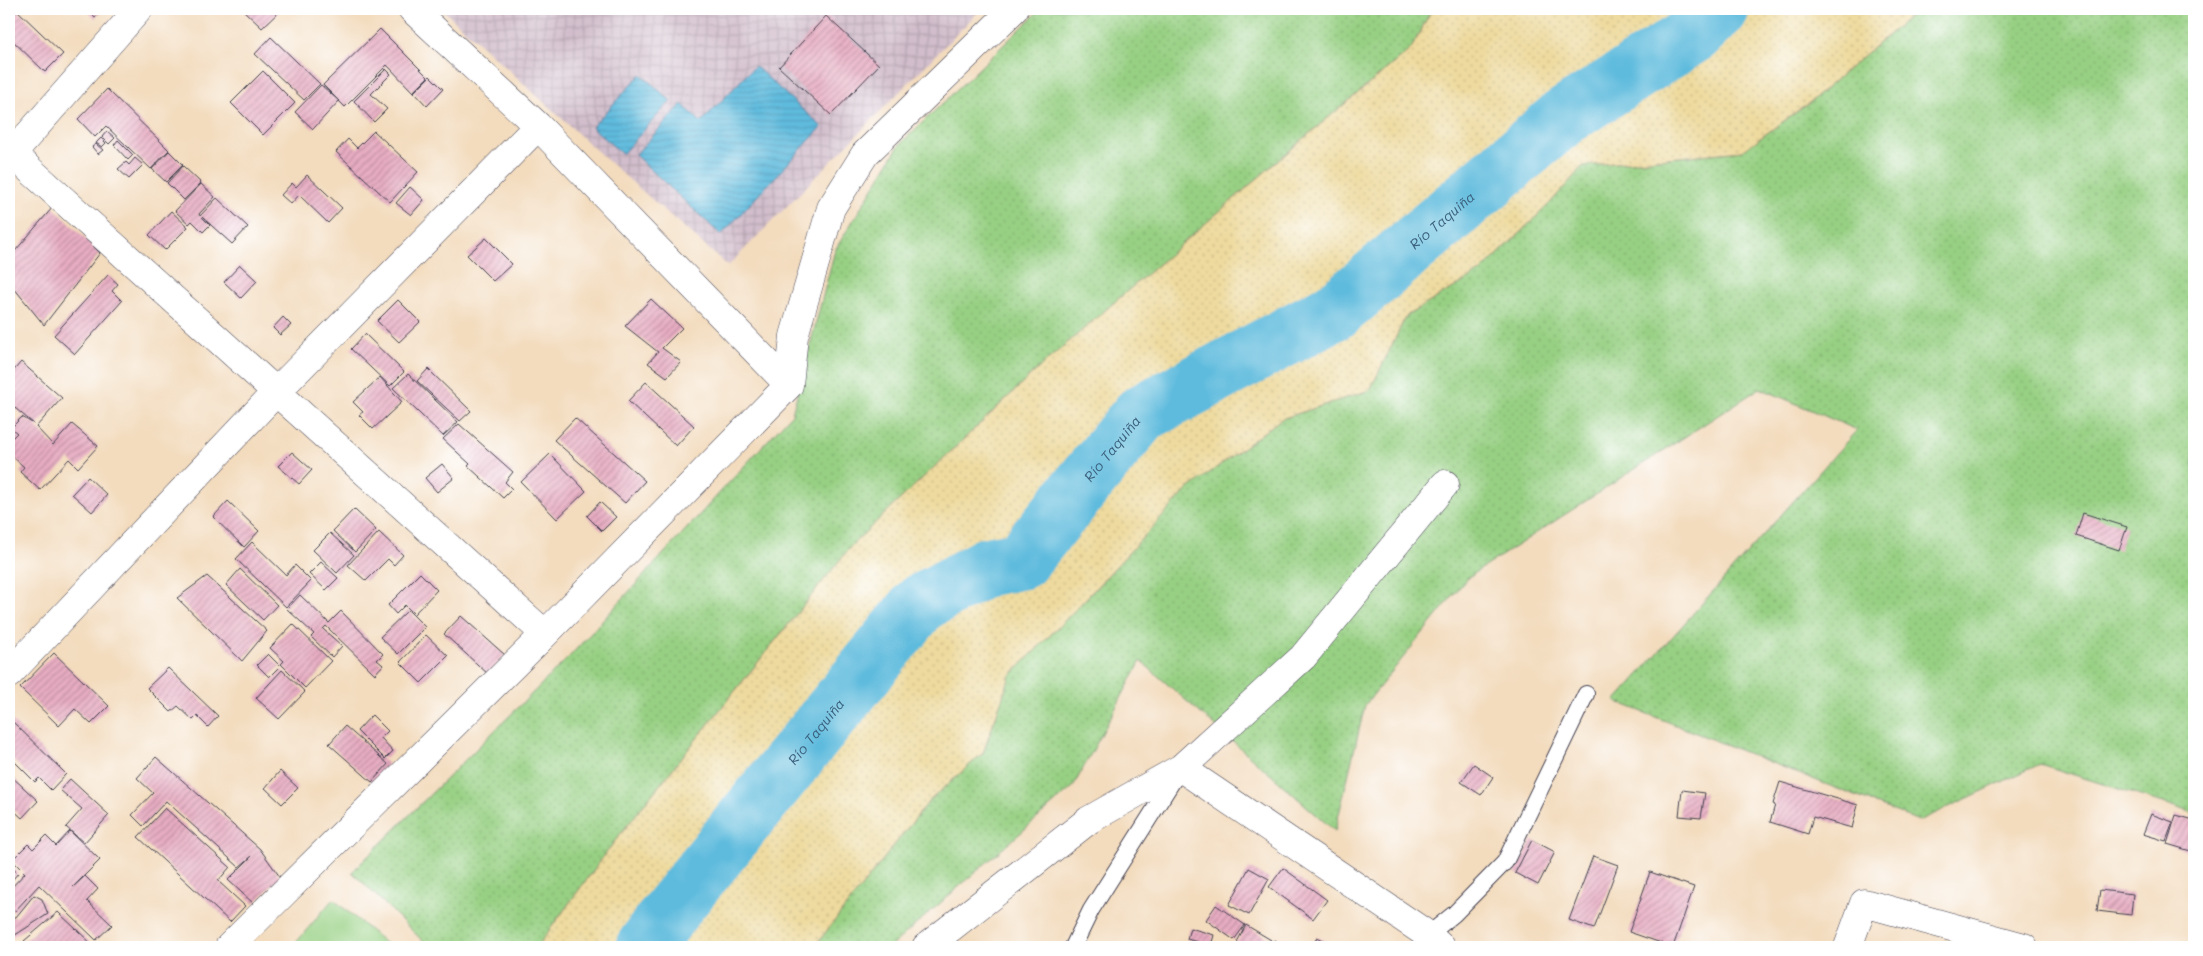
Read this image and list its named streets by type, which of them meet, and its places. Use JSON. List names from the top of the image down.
{
  "water": ["Río Taquiña"]
}
